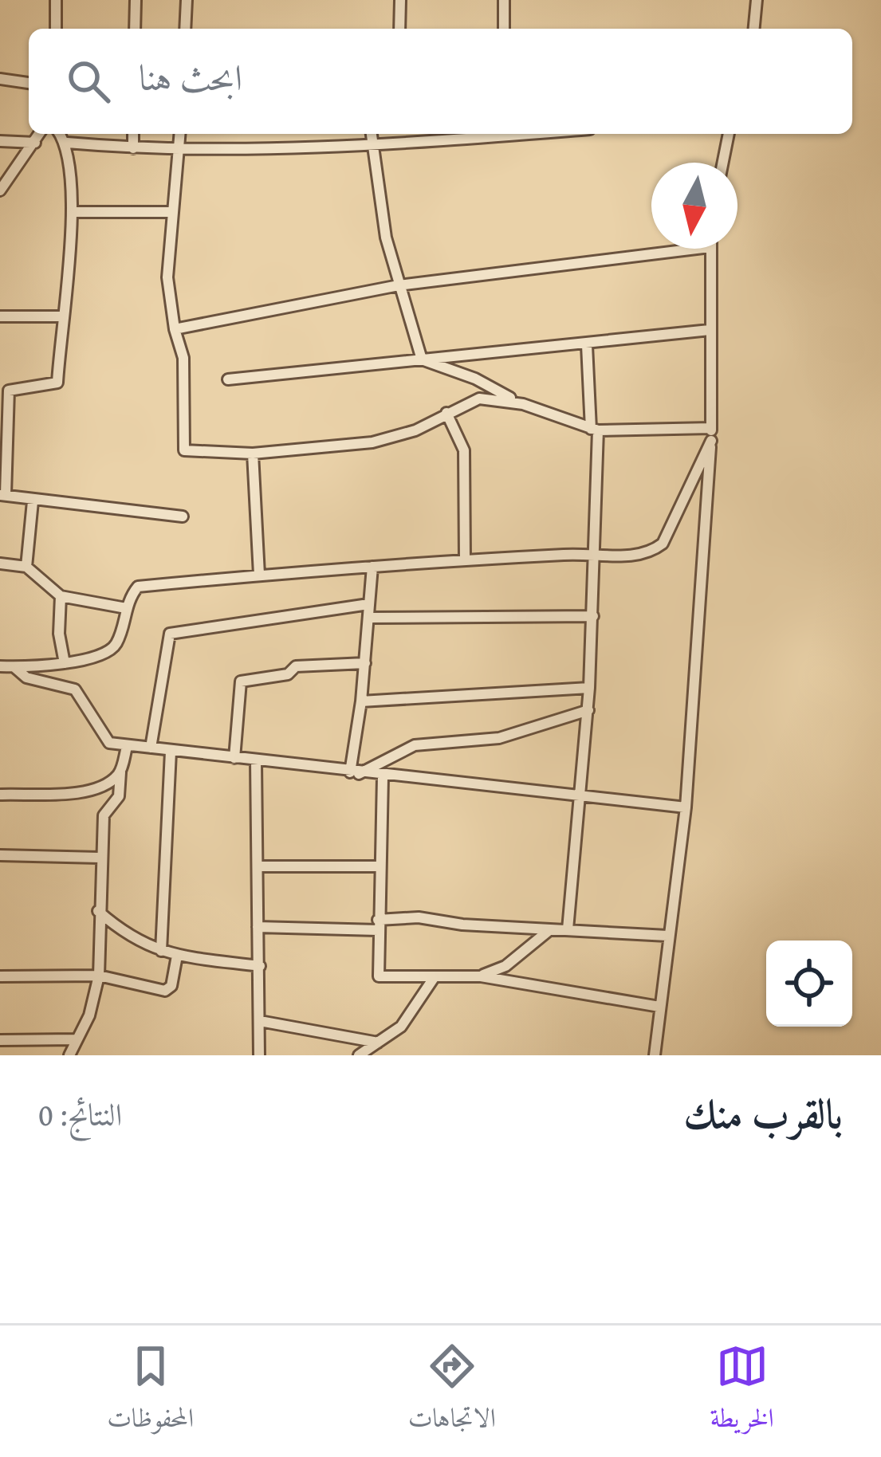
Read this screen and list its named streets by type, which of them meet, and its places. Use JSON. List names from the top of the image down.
{
  "north": "bottom",
  "page": {
    "search": "ابحث هنا",
    "heading": ["بالقرب منك", "النتائج: 0"],
    "nav": ["الخريطة", "الاتجاهات", "المحفوظات"]
  }
}
